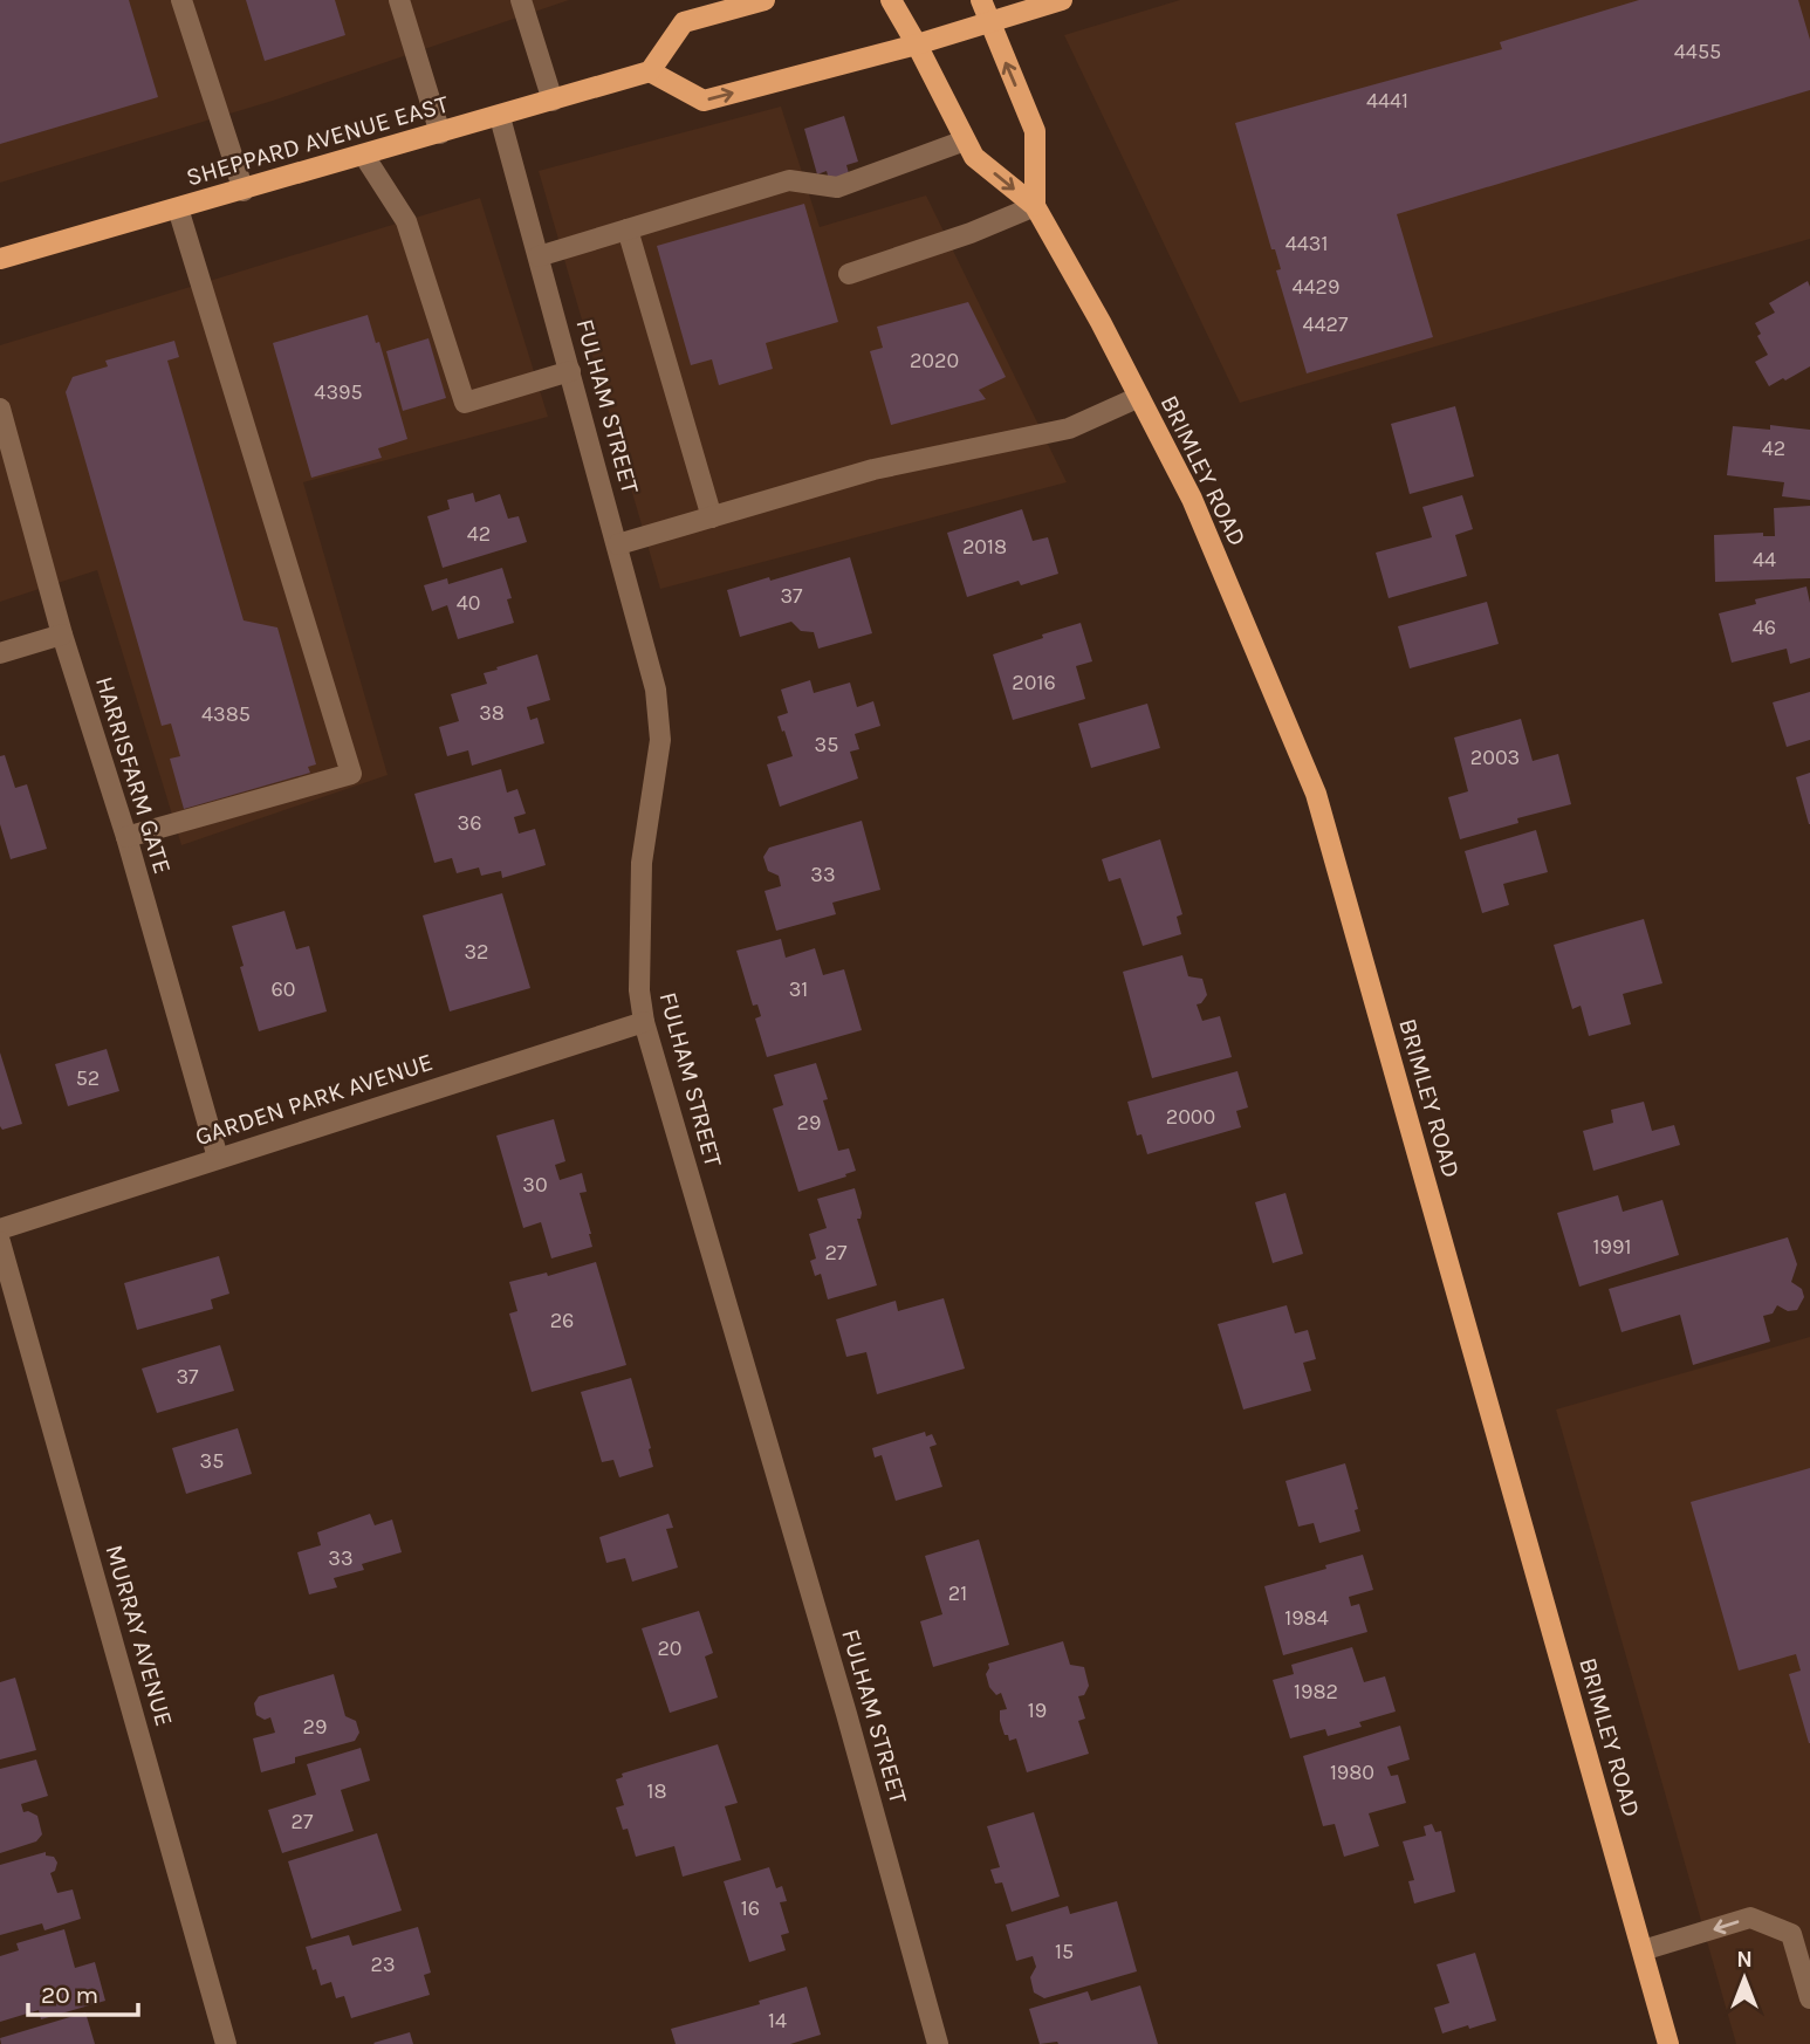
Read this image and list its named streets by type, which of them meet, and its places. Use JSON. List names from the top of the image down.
{
  "streets": {
    "main road": ["SHEPPARD AVENUE EAST", "BRIMLEY ROAD"],
    "street": [
      "FULHAM STREET",
      "HARRISFARM GATE",
      "GARDEN PARK AVENUE",
      "MURRAY AVENUE"
    ]
  },
  "crossings": [
    ["SHEPPARD AVENUE EAST", "FULHAM STREET"],
    ["FULHAM STREET", "GARDEN PARK AVENUE"],
    ["HARRISFARM GATE", "GARDEN PARK AVENUE"]
  ],
  "house_numbers": [
    "4455",
    "4441",
    "4431",
    "4429",
    "4427",
    "2020",
    "4395",
    "42",
    "42",
    "2018",
    "44",
    "37",
    "40",
    "46",
    "2016",
    "38",
    "4385",
    "35",
    "2003",
    "36",
    "33",
    "32",
    "60",
    "31",
    "52",
    "2000",
    "29",
    "30",
    "1991",
    "27",
    "26",
    "37",
    "35",
    "33",
    "21",
    "1984",
    "20",
    "1982",
    "19",
    "29",
    "1980",
    "18",
    "27",
    "16",
    "15",
    "23",
    "14"
  ],
  "scale_bar": "20 m",
  "north": "top"
}
